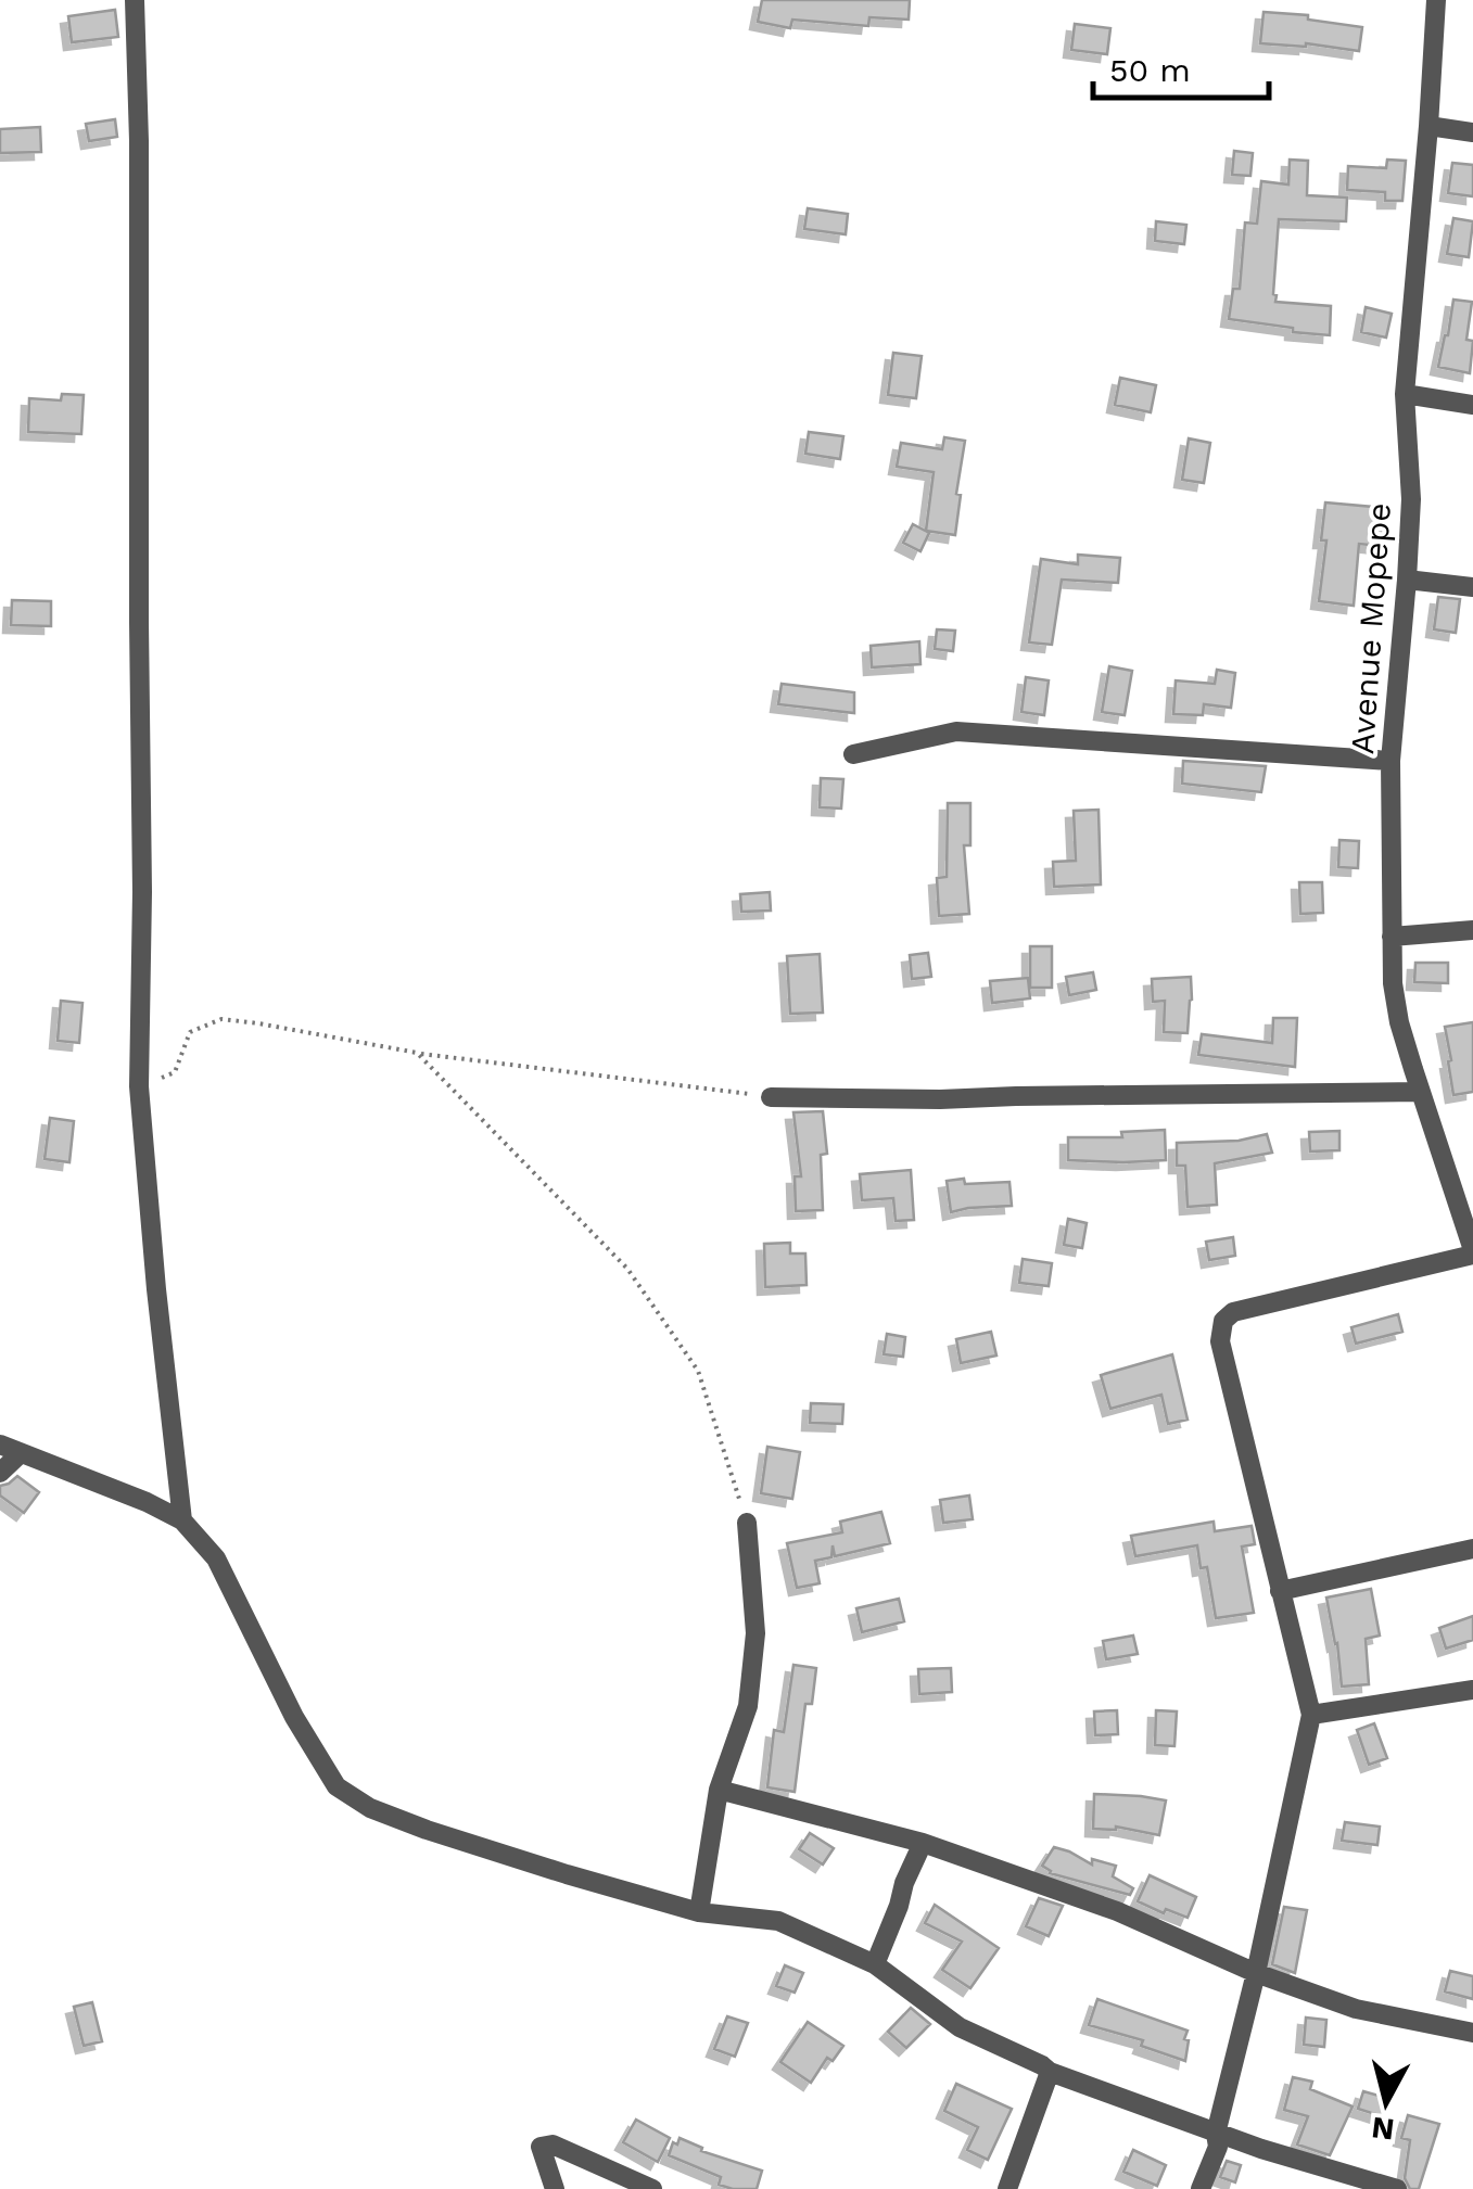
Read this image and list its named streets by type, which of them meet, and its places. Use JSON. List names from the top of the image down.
{
  "streets": {
    "street": ["Avenue Mopepe"]
  },
  "scale_bar": "50 m",
  "north": "bottom"
}
